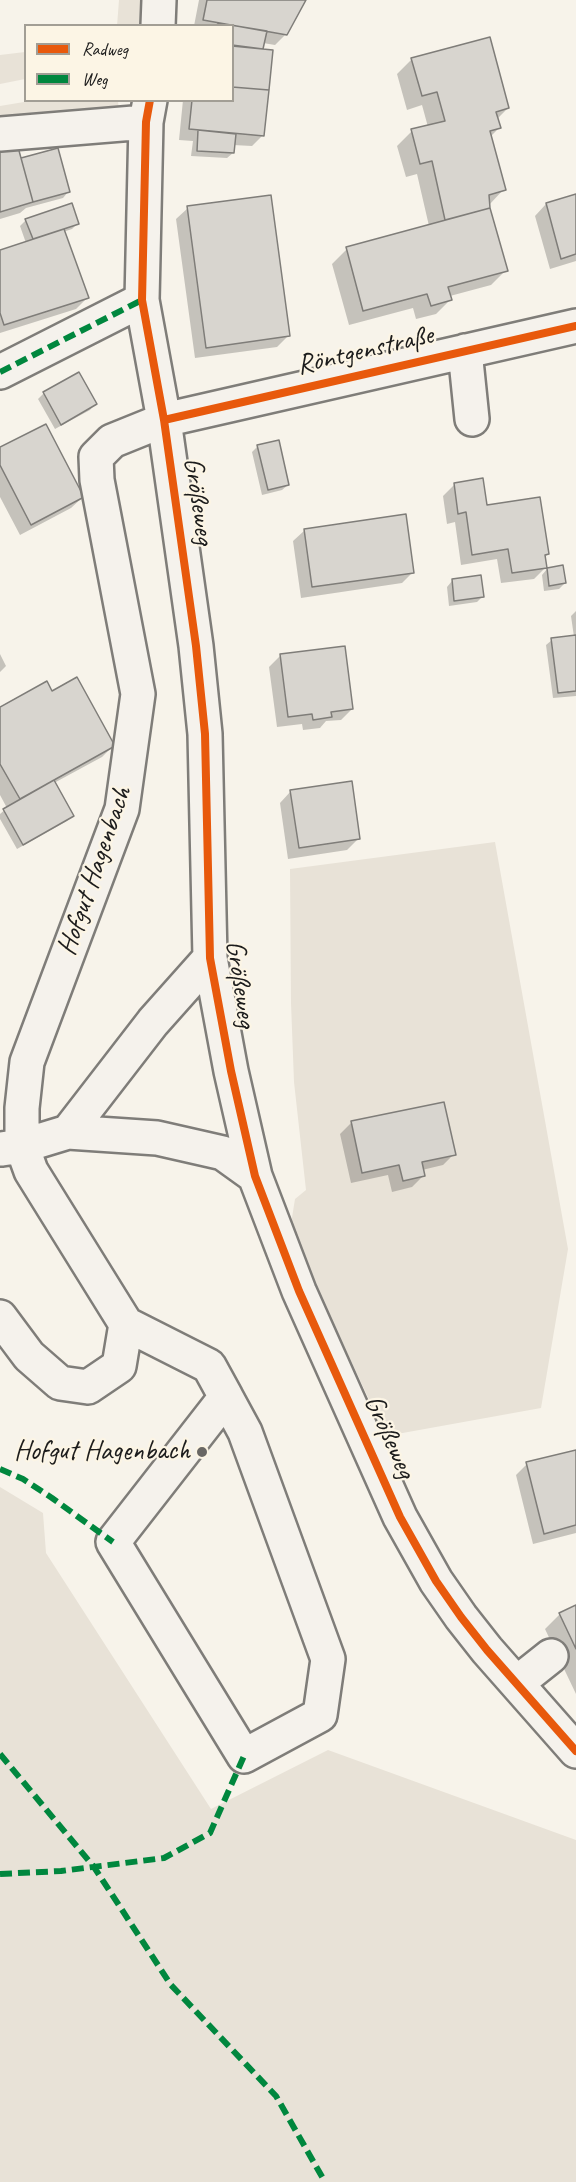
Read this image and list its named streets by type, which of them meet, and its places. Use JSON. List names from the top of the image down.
{
  "streets": {
    "street": ["Röntgenstraße", "Größeweg", "Hofgut Hagenbach"]
  },
  "crossings": [
    ["Röntgenstraße", "Größeweg"],
    ["Röntgenstraße", "Hofgut Hagenbach"],
    ["Größeweg", "Hofgut Hagenbach"]
  ],
  "places": ["Hofgut Hagenbach"],
  "legend": ["Radweg", "Weg"]
}
